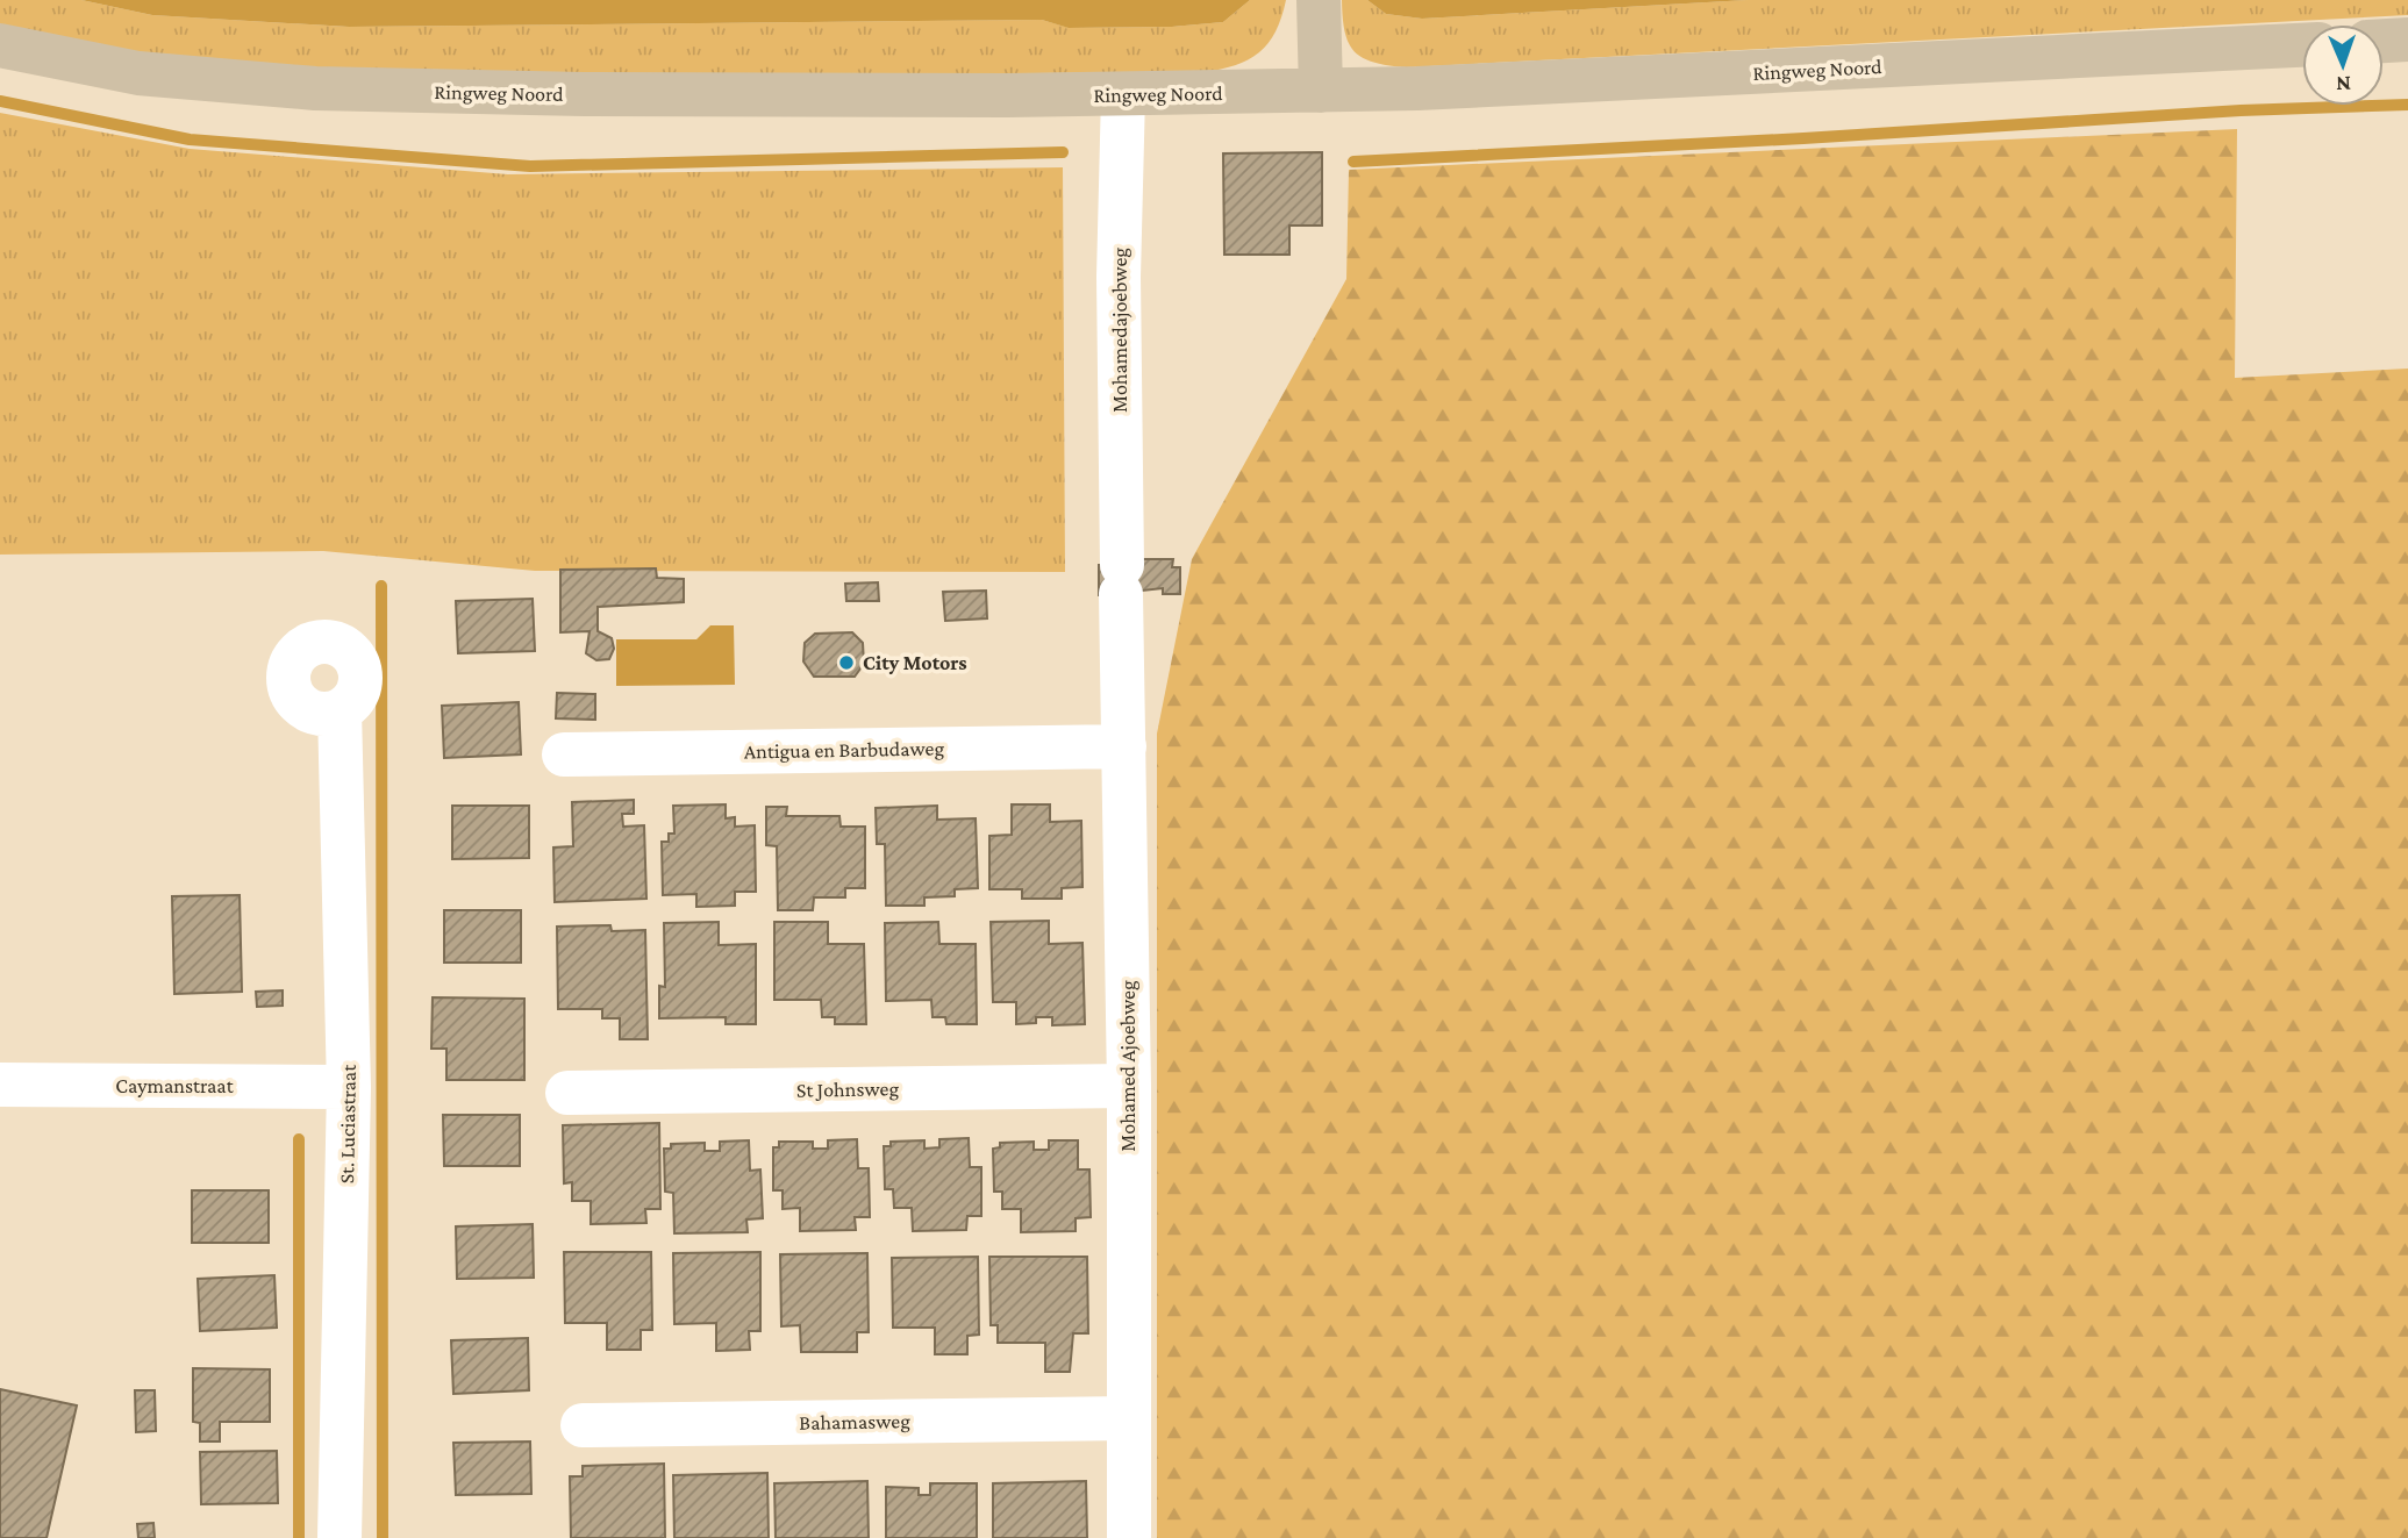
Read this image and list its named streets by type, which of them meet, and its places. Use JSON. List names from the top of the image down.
{
  "streets": {
    "street": [
      "Ringweg Noord",
      "Mohamedajoebweg",
      "Antigua en Barbudaweg",
      "Mohamed Ajoebweg",
      "Caymanstraat",
      "St Johnsweg",
      "St. Luciastraat",
      "Bahamasweg"
    ]
  },
  "crossings": [
    ["Ringweg Noord", "Mohamedajoebweg"],
    ["Mohamedajoebweg", "Mohamed Ajoebweg"],
    ["Antigua en Barbudaweg", "Mohamed Ajoebweg"],
    ["Mohamed Ajoebweg", "St Johnsweg"],
    ["Mohamed Ajoebweg", "Bahamasweg"],
    ["Caymanstraat", "St. Luciastraat"]
  ],
  "places": ["City Motors"],
  "north": "bottom"
}
